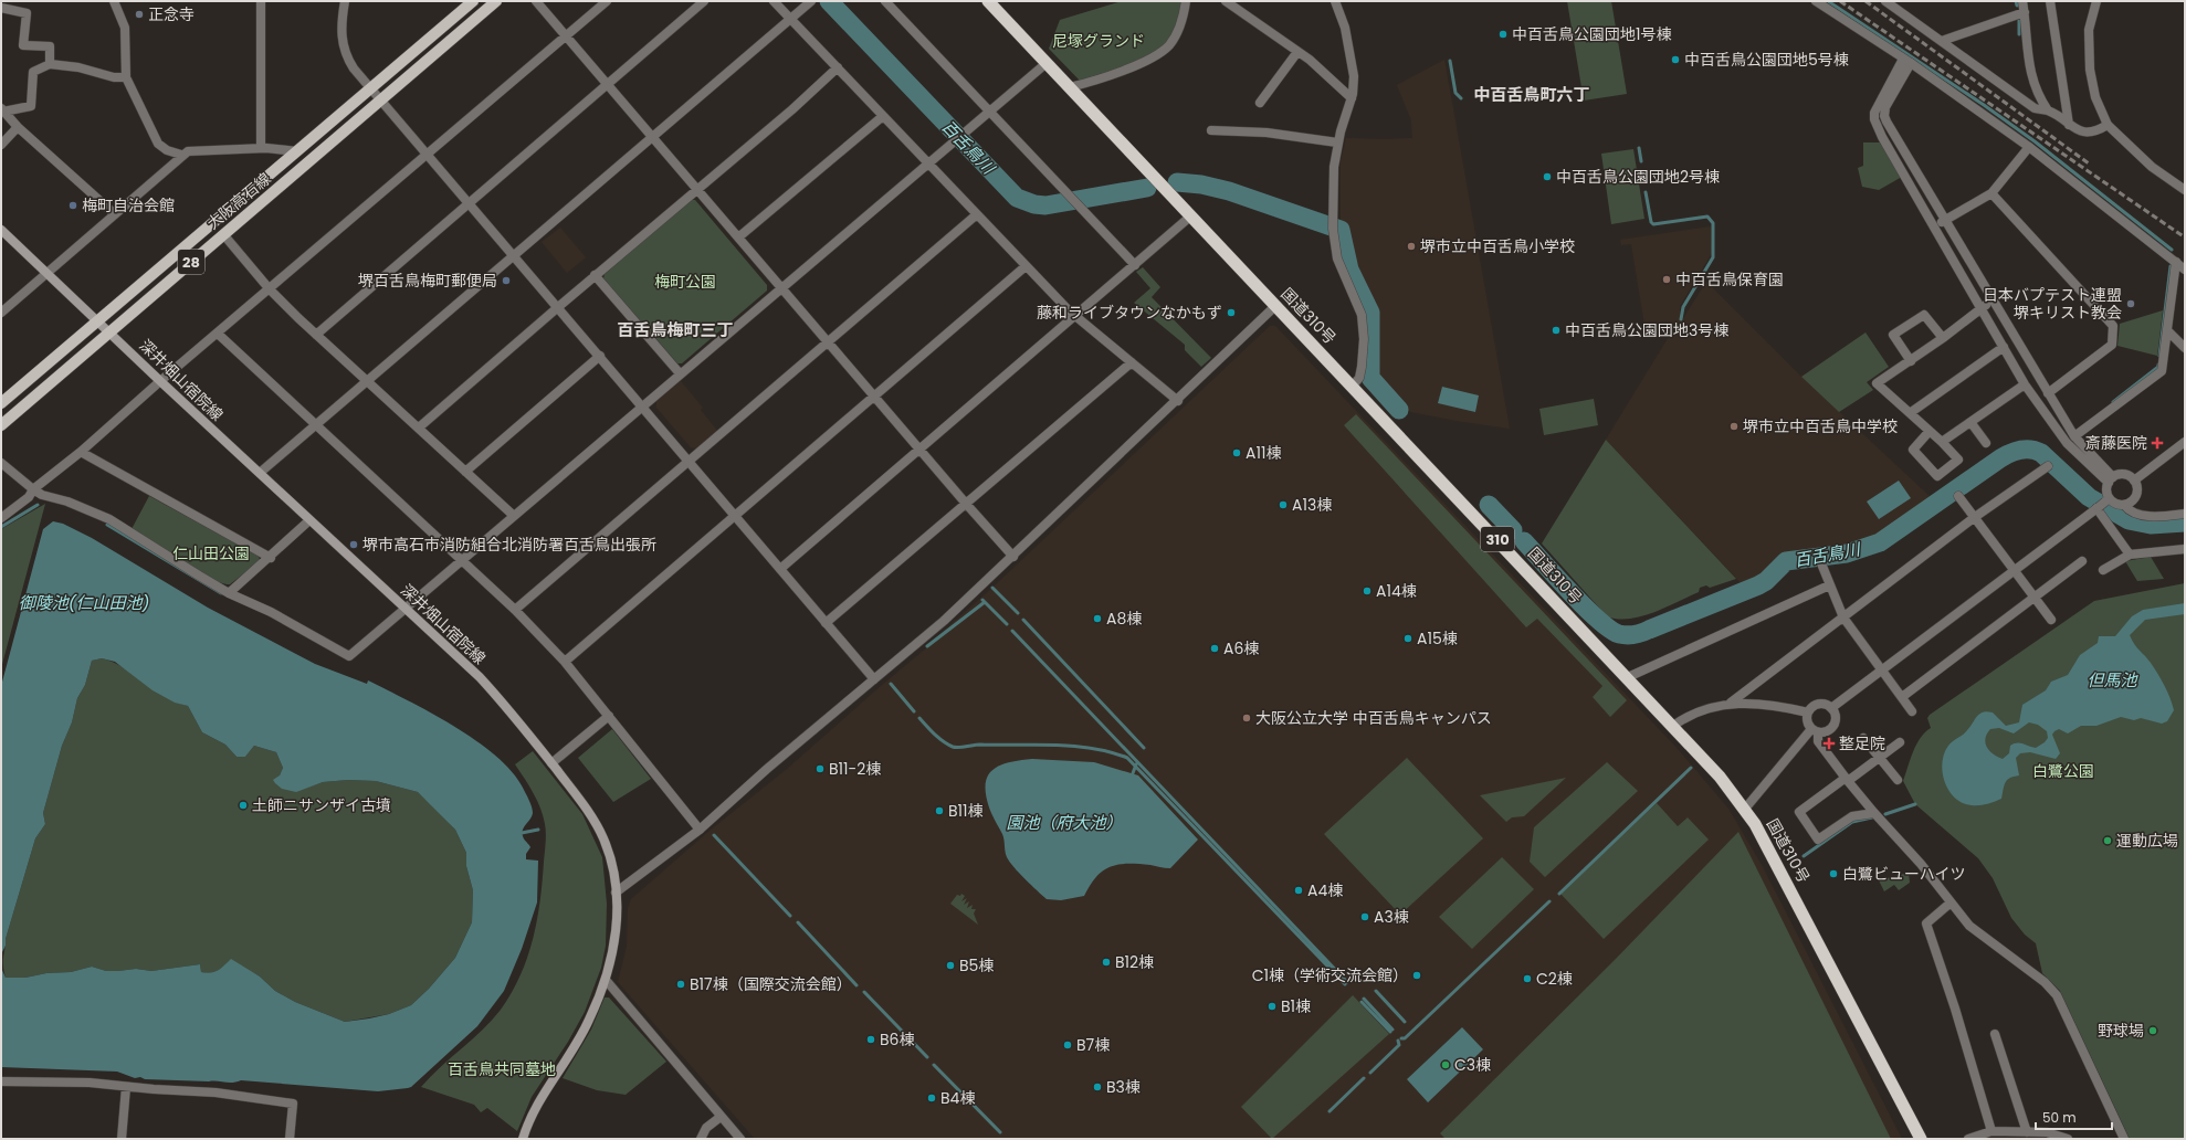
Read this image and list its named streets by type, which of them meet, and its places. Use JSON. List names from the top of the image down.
{
  "streets": {
    "highway": ["国道310号", "310"],
    "main road": ["大阪高石線", "28", "深井畑山宿院線"]
  },
  "crossings": [
    ["大阪高石線", "深井畑山宿院線"]
  ],
  "districts": ["中百舌鳥町六丁", "百舌鳥梅町三丁"],
  "water": [
    "百舌鳥川",
    "御陵池(仁山田池)",
    "但馬池",
    "園池（府大池）"
  ],
  "parks": [
    "尼塚グランド",
    "梅町公園",
    "仁山田公園",
    "白鷺公園",
    "百舌鳥共同墓地"
  ],
  "places": {
    "other": [
      "正念寺",
      "中百舌鳥公園団地1号棟",
      "中百舌鳥公園団地5号棟",
      "中百舌鳥公園団地2号棟",
      "梅町自治会館",
      "堺市立中百舌鳥小学校",
      "中百舌鳥保育園",
      "堺百舌鳥梅町郵便局",
      "日本バプテスト連盟 堺キリスト教会",
      "藤和ライブタウンなかもず",
      "中百舌鳥公園団地3号棟",
      "堺市立中百舌鳥中学校",
      "A11棟",
      "A13棟",
      "堺市高石市消防組合北消防署百舌鳥出張所",
      "A14棟",
      "A8棟",
      "A15棟",
      "A6棟",
      "大阪公立大学 中百舌鳥キャンパス",
      "B11-2棟",
      "土師ニサンザイ古墳",
      "B11棟",
      "運動広場",
      "白鷺ビューハイツ",
      "A4棟",
      "A3棟",
      "B12棟",
      "B5棟",
      "C1棟（学術交流会館）",
      "C2棟",
      "B17棟（国際交流会館）",
      "B1棟",
      "野球場",
      "B6棟",
      "B7棟",
      "C3棟",
      "B3棟",
      "B4棟"
    ],
    "health": ["斎藤医院", "整足院"]
  },
  "scale_bar": "50 m"
}
